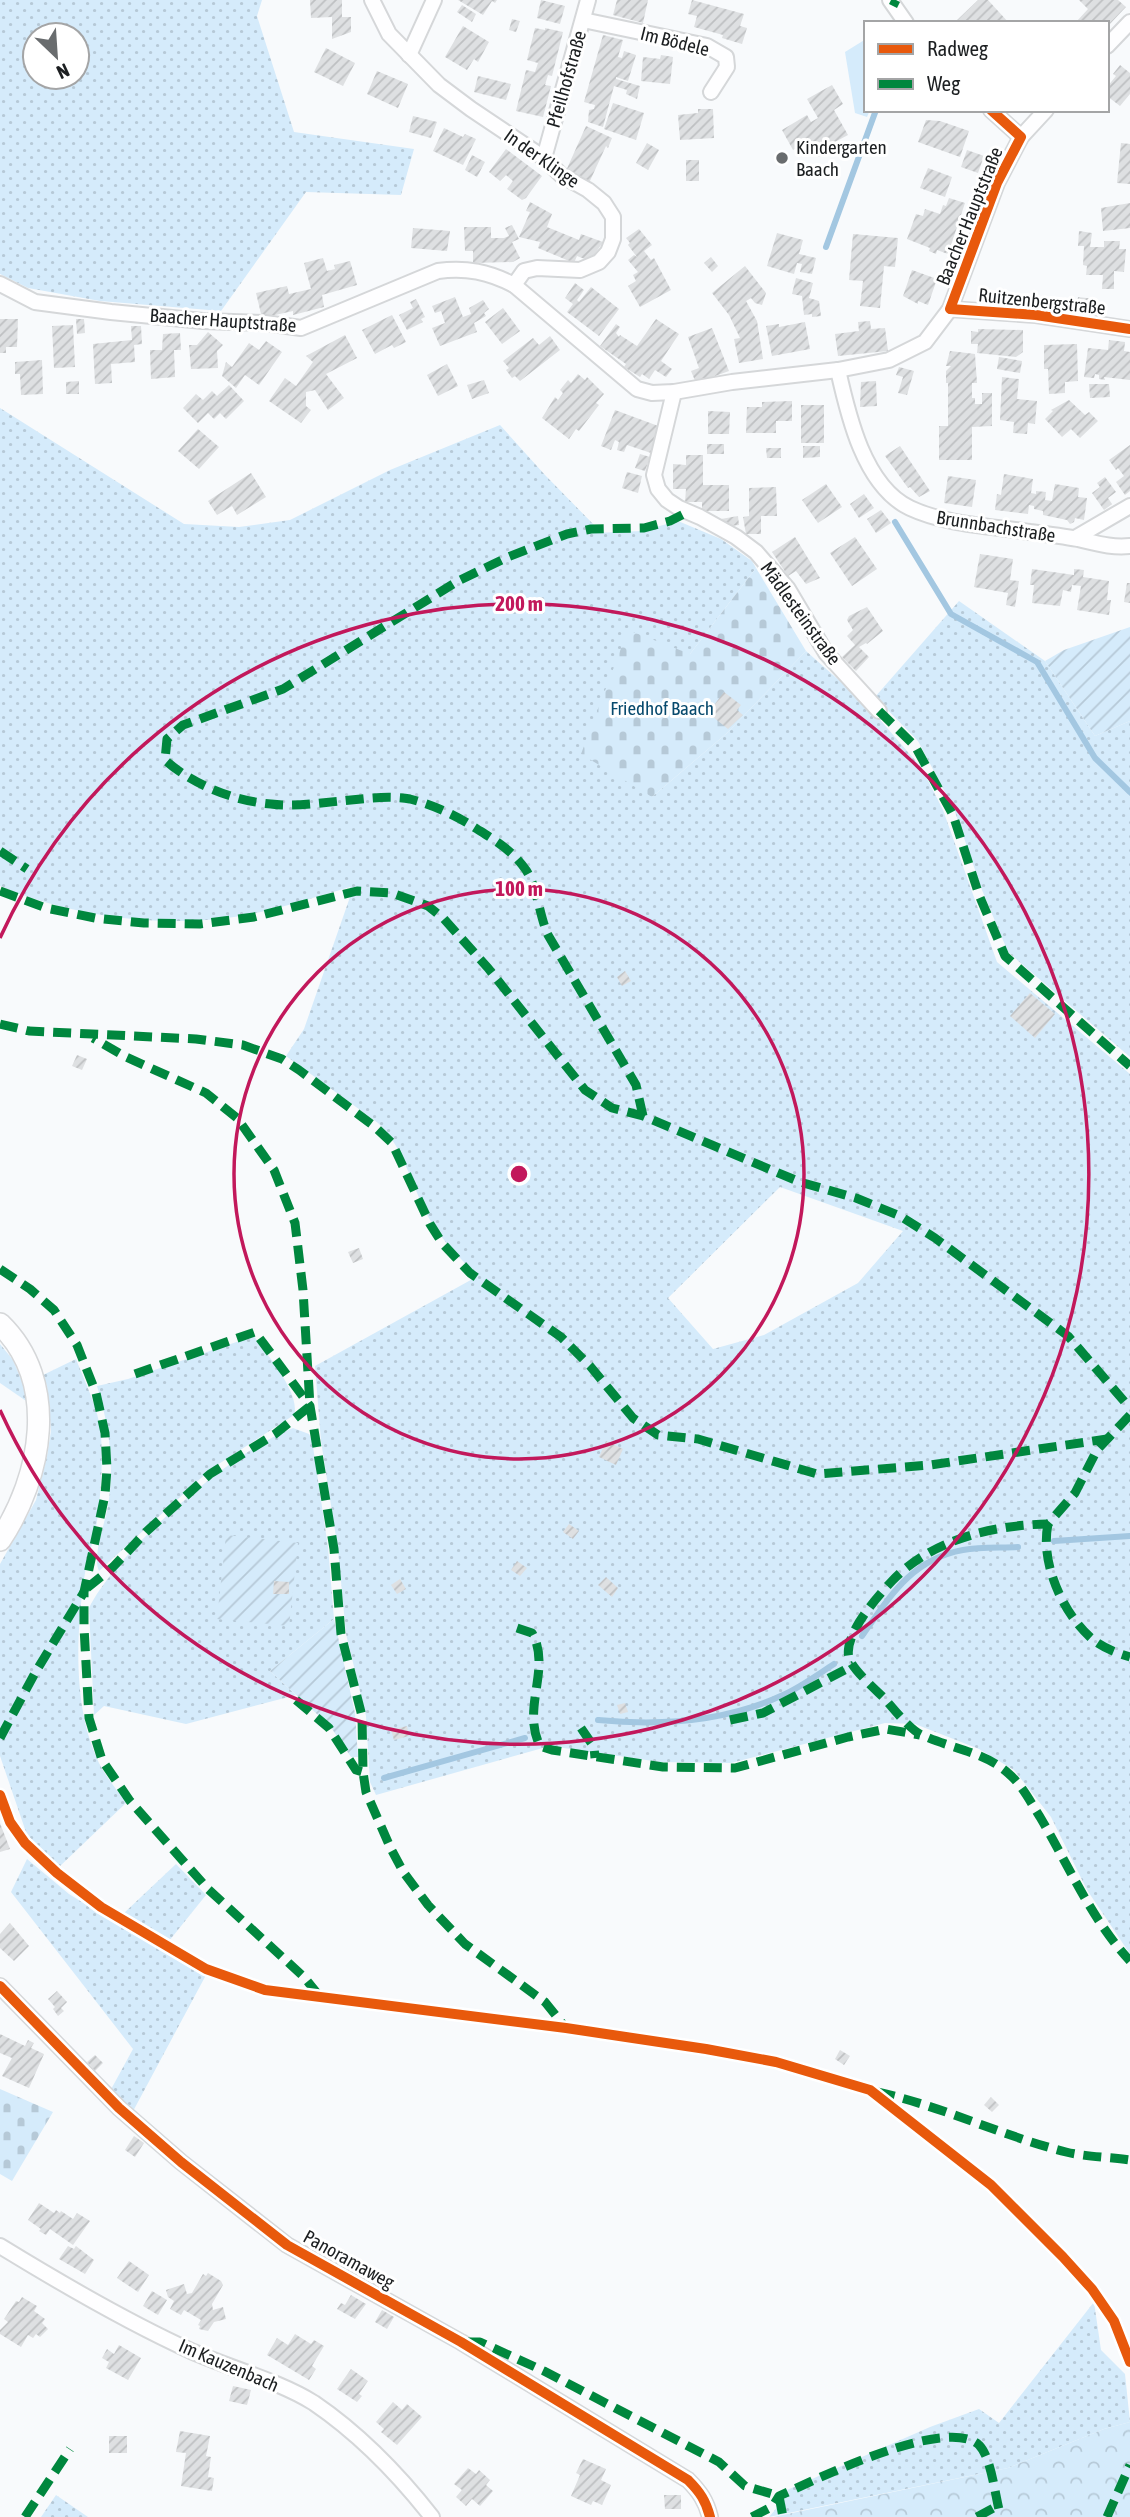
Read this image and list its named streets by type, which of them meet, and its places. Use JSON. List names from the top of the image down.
{
  "streets": {
    "street": [
      "Im Bödele",
      "Pfeilhofstraße",
      "In der Klinge",
      "Baacher Hauptstraße",
      "Ruitzenbergstraße",
      "Brunnbachstraße",
      "Mädlesteinstraße",
      "Panoramaweg",
      "Im Kauzenbach"
    ]
  },
  "crossings": [
    ["Im Bödele", "Pfeilhofstraße"],
    ["Pfeilhofstraße", "In der Klinge"],
    ["In der Klinge", "Baacher Hauptstraße"],
    ["Baacher Hauptstraße", "Ruitzenbergstraße"],
    ["Baacher Hauptstraße", "Brunnbachstraße"],
    ["Baacher Hauptstraße", "Mädlesteinstraße"]
  ],
  "parks": ["Friedhof Baach"],
  "places": ["Kindergarten Baach"],
  "legend": ["Radweg", "Weg"],
  "north": "bottom right",
  "rings": ["200 m", "100 m"]
}
